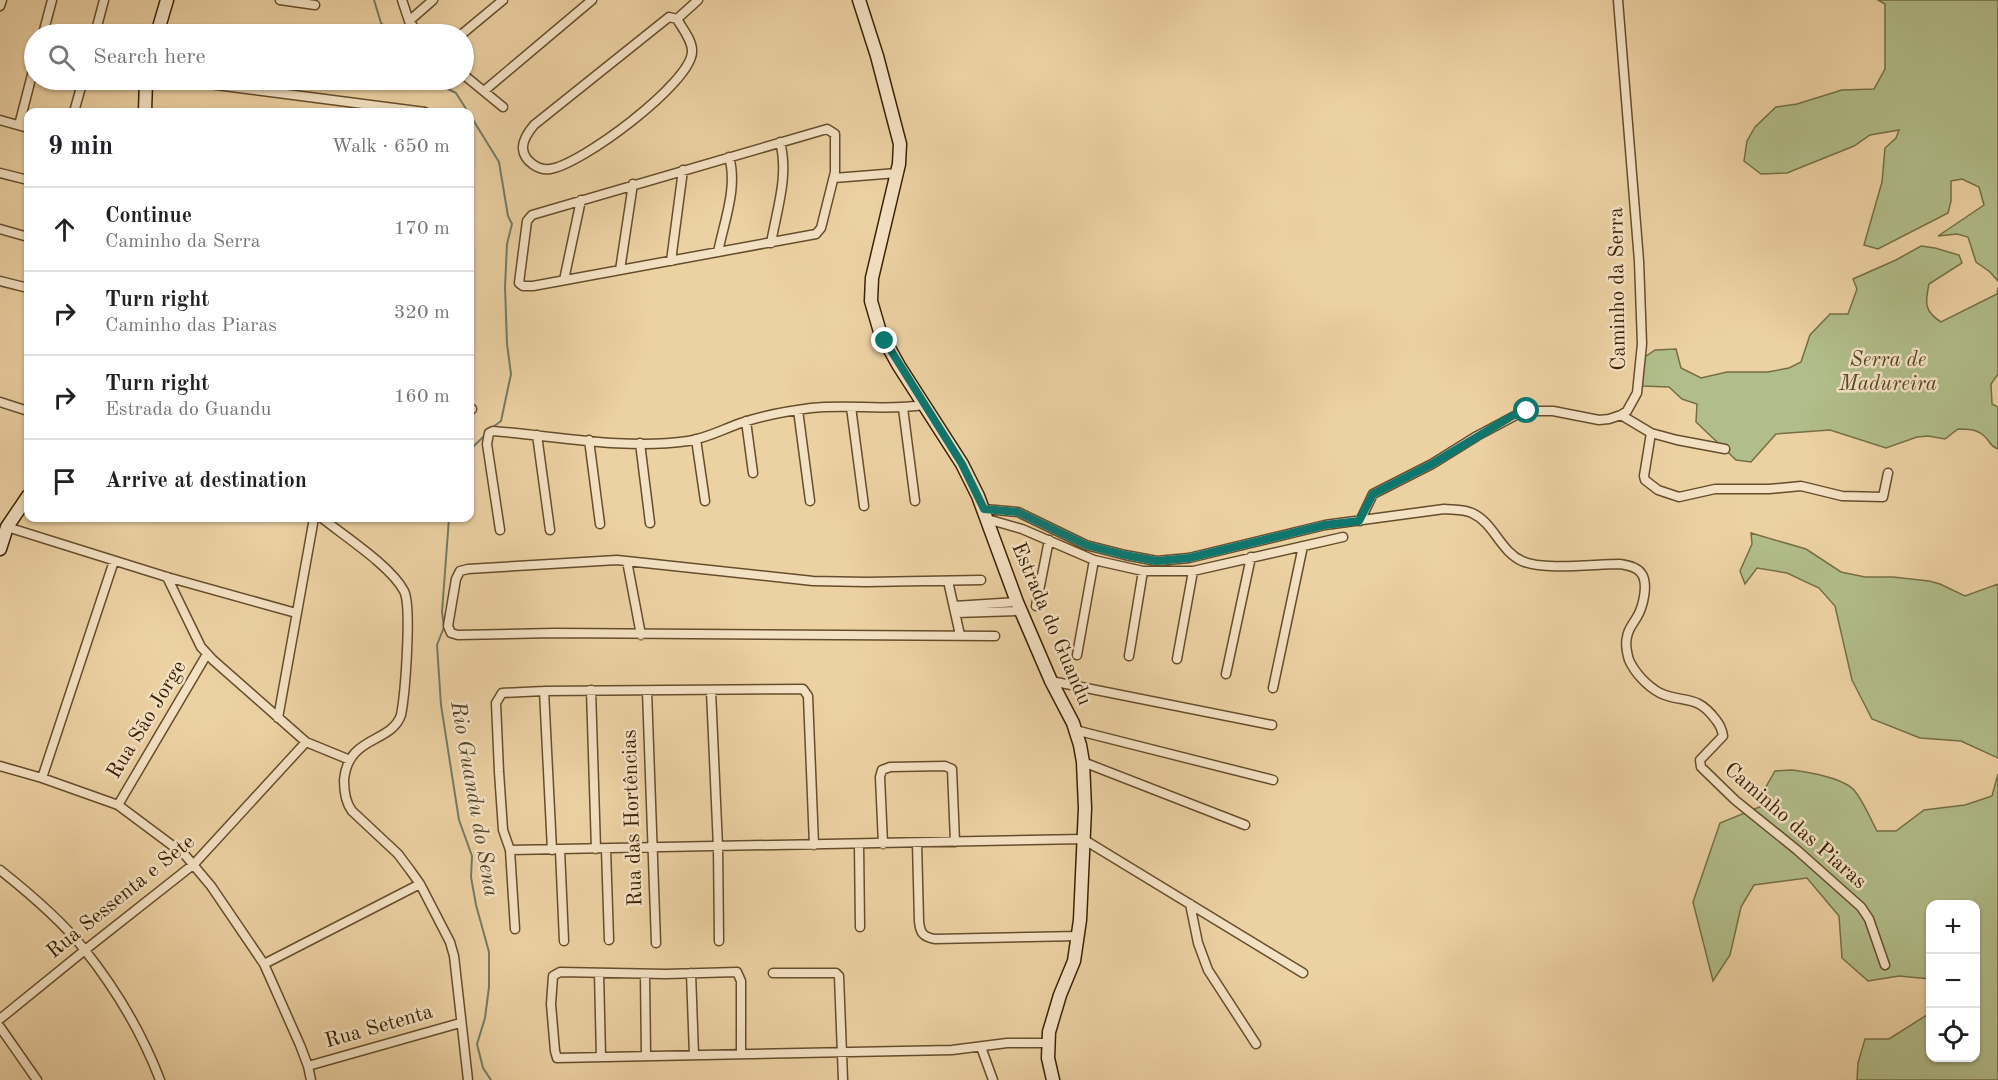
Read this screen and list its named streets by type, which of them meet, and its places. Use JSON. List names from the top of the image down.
{
  "streets": {
    "street": [
      "Caminho da Serra",
      "Estrada do Guandu",
      "Rua São Jorge",
      "Rua das Hortências",
      "Caminho das Piaras",
      "Rua Sessenta e Sete",
      "Rua Setenta"
    ]
  },
  "crossings": [
    ["Estrada do Guandu", "Caminho das Piaras"]
  ],
  "water": ["Rio Guandu do Sena"],
  "parks": ["Serra de Madureira"],
  "page": {
    "search": "Search here",
    "heading": ["9 min", "Walk · 650 m"],
    "list": [
      ["Continue", "Caminho da Serra", "170 m"],
      ["Turn right", "Caminho das Piaras", "320 m"],
      ["Turn right", "Estrada do Guandu", "160 m"],
      "Arrive at destination"
    ],
    "map_buttons": ["+", "−"]
  }
}
